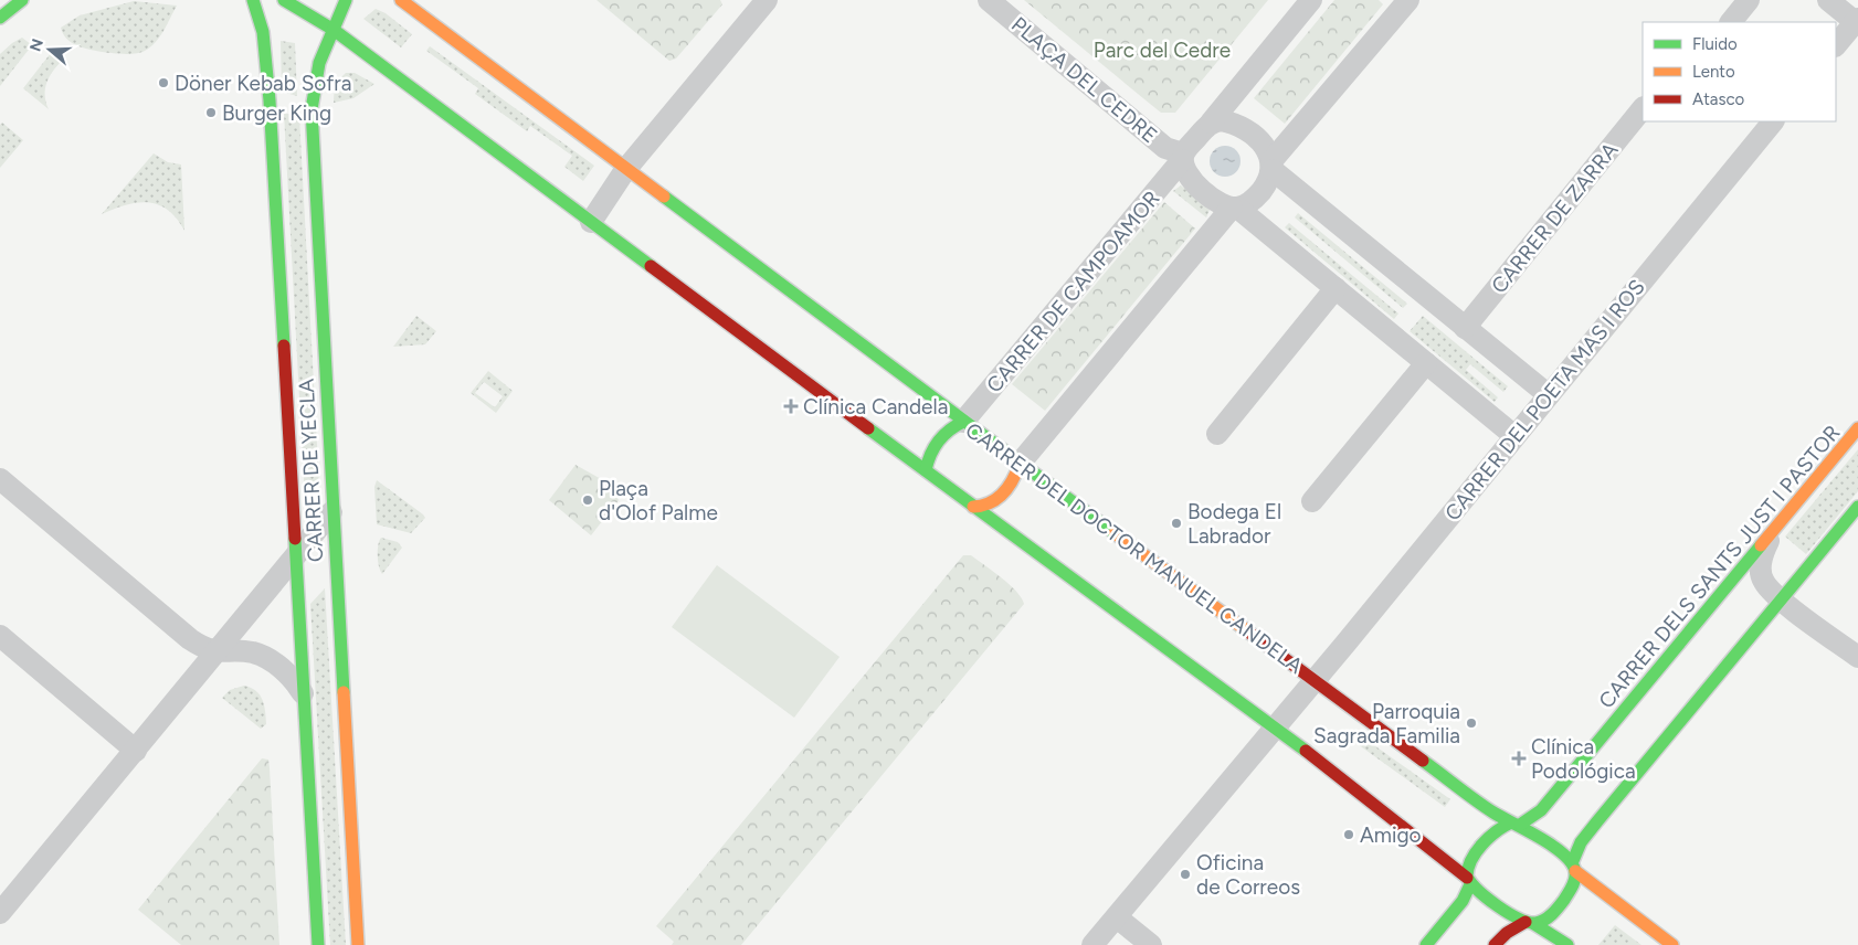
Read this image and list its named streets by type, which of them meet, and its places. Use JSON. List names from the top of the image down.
{
  "streets": {
    "main road": ["CARRER DE YECLA", "CARRER DEL DOCTOR MANUEL CANDELA", "CARRER DELS SANTS JUST I PASTOR"],
    "street": [
      "PLAÇA DEL CEDRE",
      "CARRER DE ZARRA",
      "CARRER DE CAMPOAMOR",
      "CARRER DEL POETA MAS I ROS"
    ]
  },
  "crossings": [
    ["PLAÇA DEL CEDRE", "CARRER DE CAMPOAMOR"],
    ["CARRER DE CAMPOAMOR", "CARRER DEL DOCTOR MANUEL CANDELA"],
    ["CARRER DEL POETA MAS I ROS", "CARRER DEL DOCTOR MANUEL CANDELA"],
    ["CARRER DEL DOCTOR MANUEL CANDELA", "CARRER DELS SANTS JUST I PASTOR"]
  ],
  "parks": ["Parc del Cedre"],
  "places": {
    "other": [
      "Döner Kebab Sofra",
      "Burger King",
      "Plaça d'Olof Palme",
      "Bodega El Labrador",
      "Parroquia Sagrada Familia",
      "Amigo",
      "Oficina de Correos"
    ],
    "health": ["Clínica Candela", "Clínica Podológica"]
  },
  "legend": ["Fluido", "Lento", "Atasco"],
  "north": "left"
}
